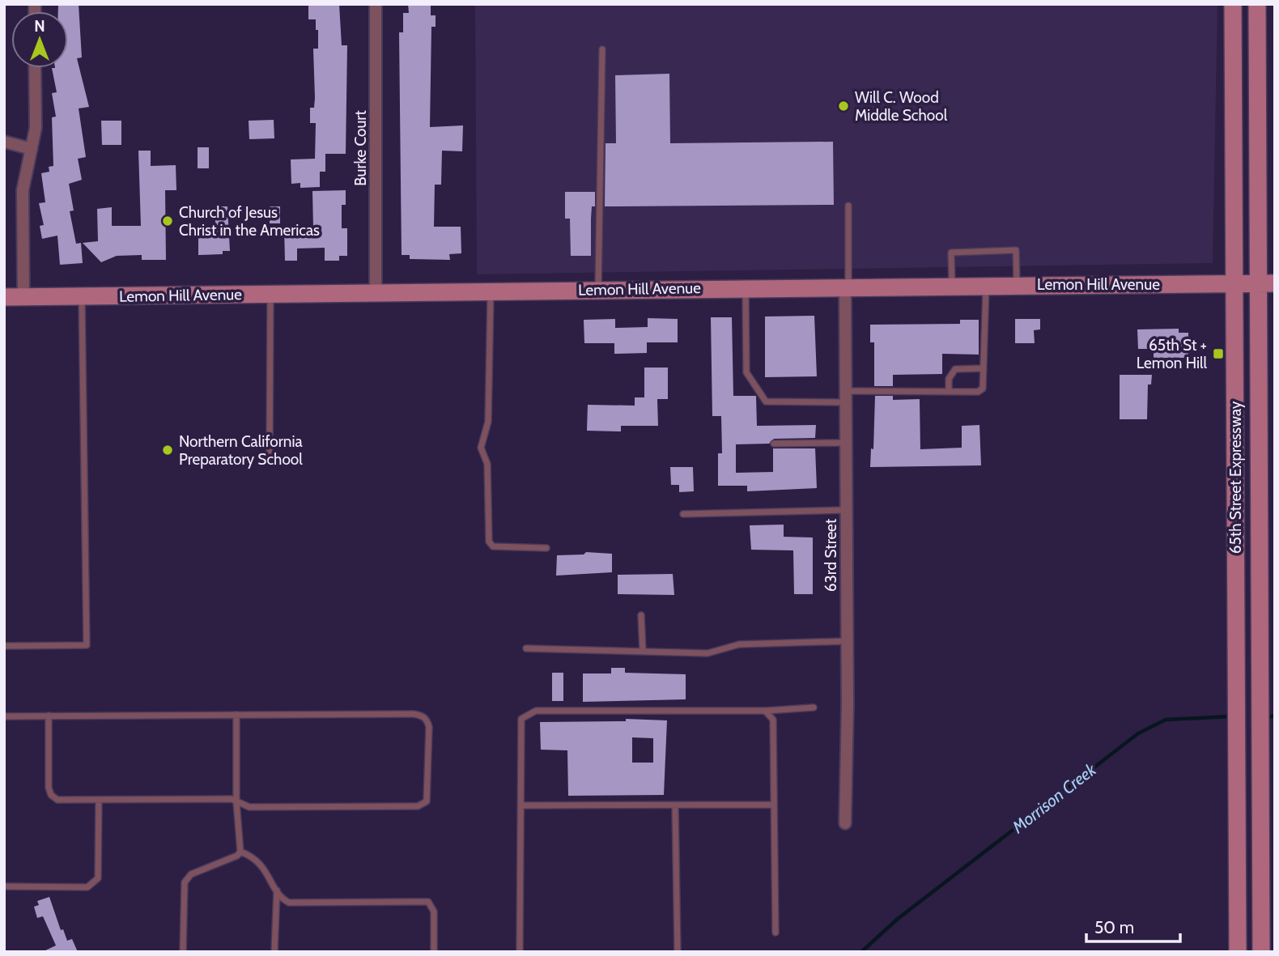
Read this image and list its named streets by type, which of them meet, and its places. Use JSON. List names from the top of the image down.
{
  "streets": {
    "main road": ["Lemon Hill Avenue", "65th Street Expressway"],
    "street": ["Burke Court", "63rd Street"]
  },
  "crossings": [
    ["Burke Court", "Lemon Hill Avenue"],
    ["Lemon Hill Avenue", "65th Street Expressway"],
    ["Lemon Hill Avenue", "63rd Street"]
  ],
  "water": ["Morrison Creek"],
  "places": {
    "other": ["Will C. Wood Middle School", "Church of Jesus Christ in the Americas", "Northern California Preparatory School"],
    "transit": ["65th St + Lemon Hill"]
  },
  "scale_bar": "50 m",
  "north": "top"
}
